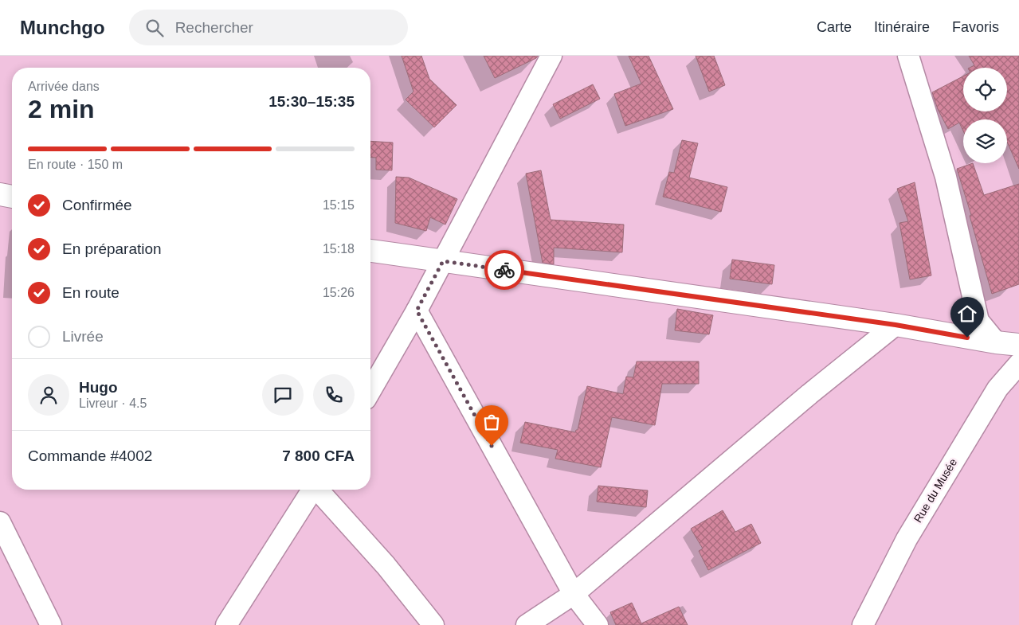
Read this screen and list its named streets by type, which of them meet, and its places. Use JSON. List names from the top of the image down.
{
  "streets": {
    "street": ["Rue du Musée"]
  },
  "page": {
    "header": "Munchgo",
    "search": "Rechercher",
    "nav": ["Carte", "Itinéraire", "Favoris"],
    "heading": ["2 min", "Arrivée dans", "15:30–15:35"],
    "panel": [
      "Hugo",
      "Livreur · 4.5",
      "Commande #4002",
      "7 800 CFA"
    ],
    "bar": "En route · 150 m",
    "list": [
      ["Confirmée", "15:15"],
      ["En préparation", "15:18"],
      ["En route", "15:26"],
      "Livrée"
    ]
  }
}
